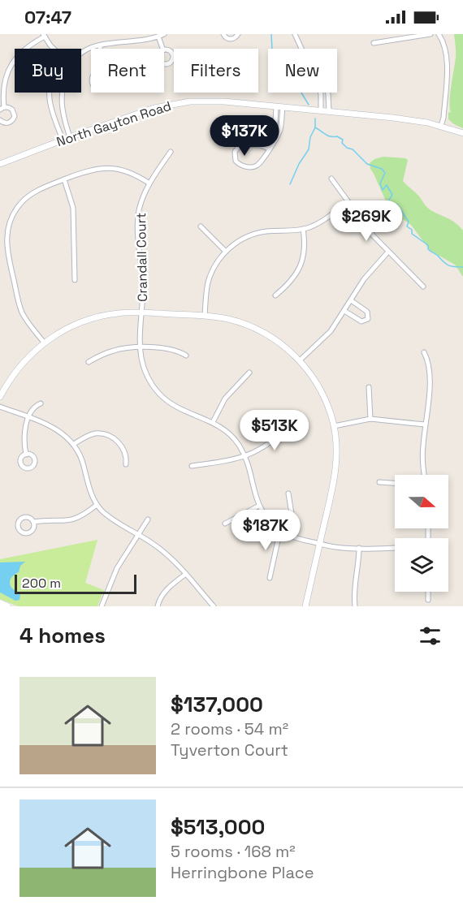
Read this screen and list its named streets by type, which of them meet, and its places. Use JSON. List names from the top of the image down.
{
  "streets": {
    "street": ["North Gayton Road", "Crandall Court"]
  },
  "scale_bar": "200 m",
  "north": "right",
  "page": {
    "status": "07:47",
    "chip": [
      "Buy",
      "Rent",
      "Filters",
      "New"
    ],
    "price": [
      "$137K",
      "$269K",
      "$513K",
      "$187K"
    ],
    "scale": "200 m",
    "heading": "4 homes",
    "list": [
      {
        "name": "$137,000",
        "note": "2 rooms · 54 m² · Tyverton Court"
      },
      {
        "name": "$513,000",
        "note": "5 rooms · 168 m² · Herringbone Place"
      }
    ]
  }
}
